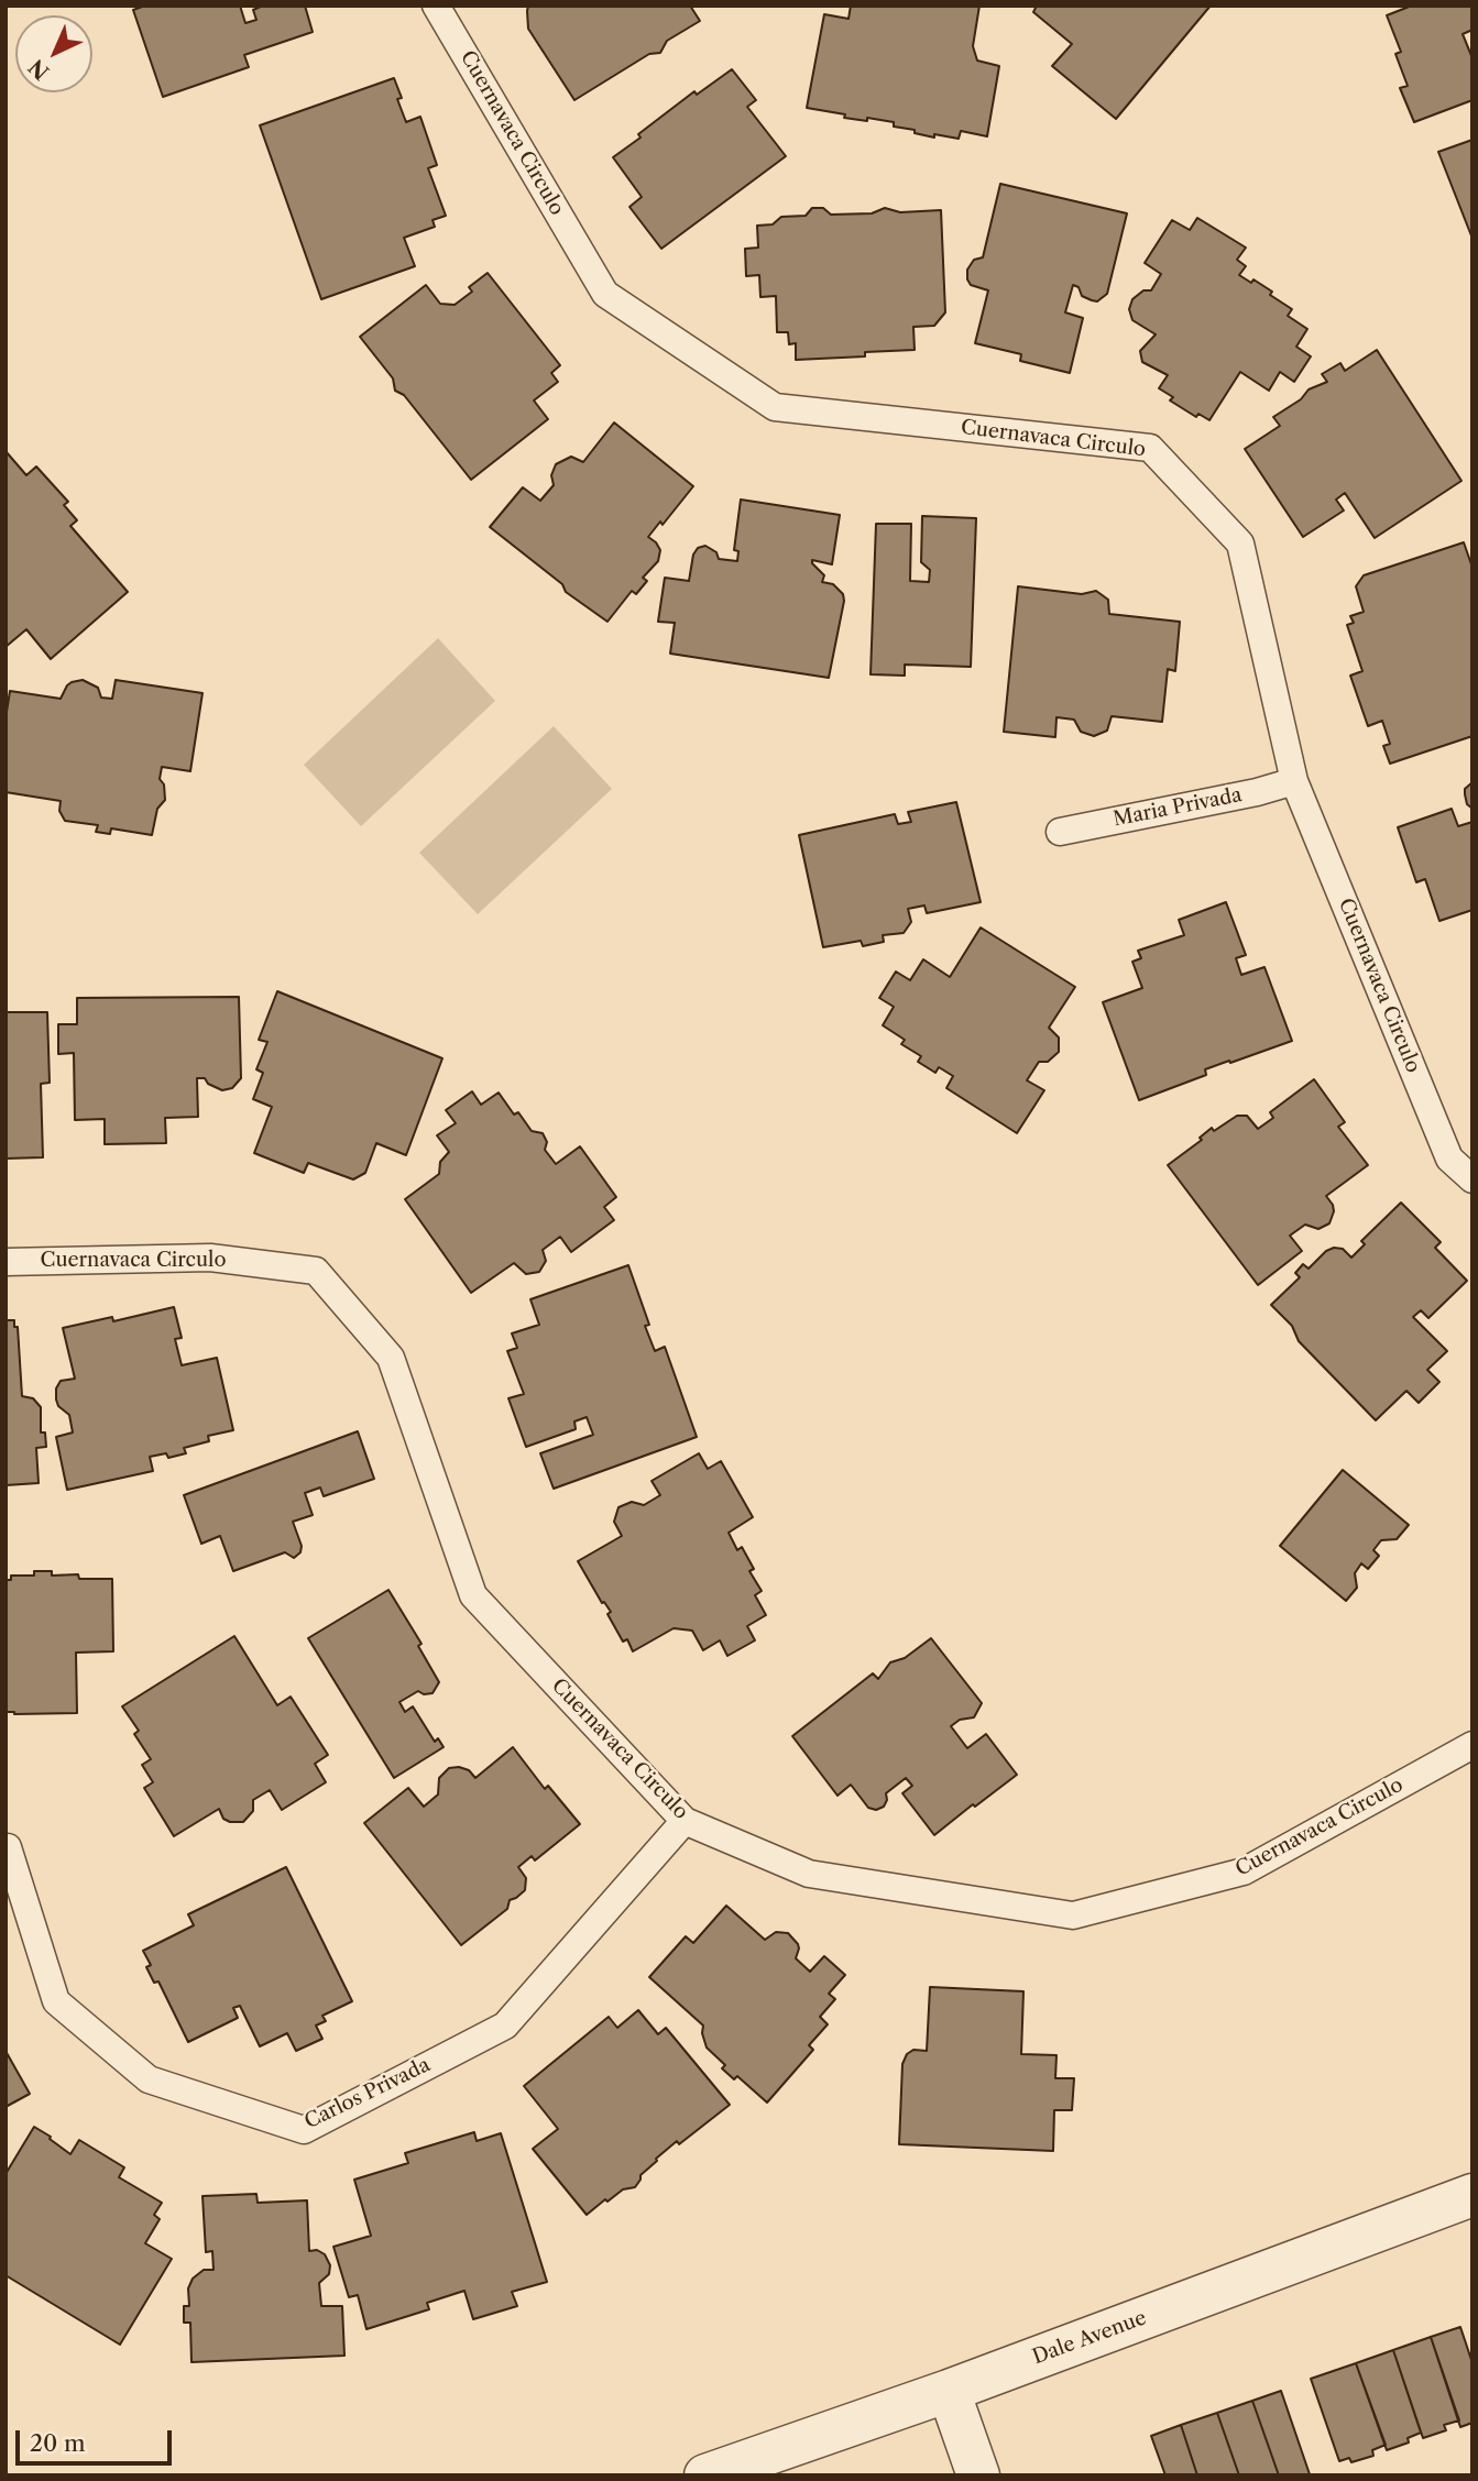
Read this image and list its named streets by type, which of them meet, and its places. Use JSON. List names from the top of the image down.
{
  "streets": {
    "street": ["Dale Avenue"],
    "lane": ["Cuernavaca Circulo", "Maria Privada", "Carlos Privada"]
  },
  "crossings": [
    ["Cuernavaca Circulo", "Maria Privada"],
    ["Cuernavaca Circulo", "Carlos Privada"]
  ],
  "scale_bar": "20 m",
  "north": "bottom left"
}
